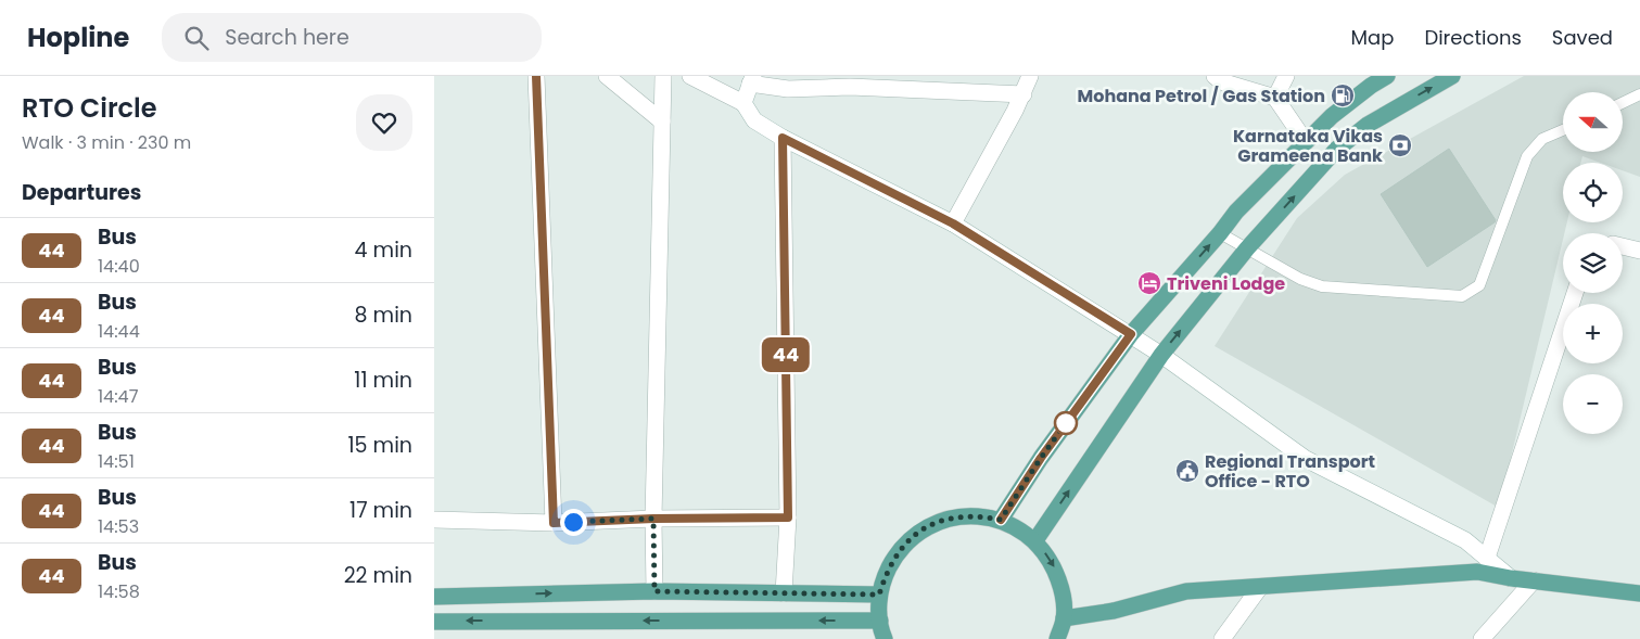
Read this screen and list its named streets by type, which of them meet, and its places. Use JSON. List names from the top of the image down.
{
  "places": {
    "fuel station": ["Mohana Petrol / Gas Station"],
    "bank": ["Karnataka Vikas Grameena Bank"],
    "hotel": ["Triveni Lodge"],
    "public building": ["Regional Transport Office - RTO"]
  },
  "lines": ["bus line 44"],
  "north": "left",
  "page": {
    "header": "Hopline",
    "search": "Search here",
    "nav": ["Map", "Directions", "Saved"],
    "heading": [
      ["RTO Circle", "Walk · 3 min · 230 m"],
      "Departures"
    ],
    "on_map": "44",
    "map_buttons": ["+", "−"],
    "list": [
      {
        "mark": "44",
        "name": "Bus",
        "note": "14:40",
        "value": "4 min"
      },
      {
        "mark": "44",
        "name": "Bus",
        "note": "14:44",
        "value": "8 min"
      },
      {
        "mark": "44",
        "name": "Bus",
        "note": "14:47",
        "value": "11 min"
      },
      {
        "mark": "44",
        "name": "Bus",
        "note": "14:51",
        "value": "15 min"
      },
      {
        "mark": "44",
        "name": "Bus",
        "note": "14:53",
        "value": "17 min"
      },
      {
        "mark": "44",
        "name": "Bus",
        "note": "14:58",
        "value": "22 min"
      }
    ]
  }
}
